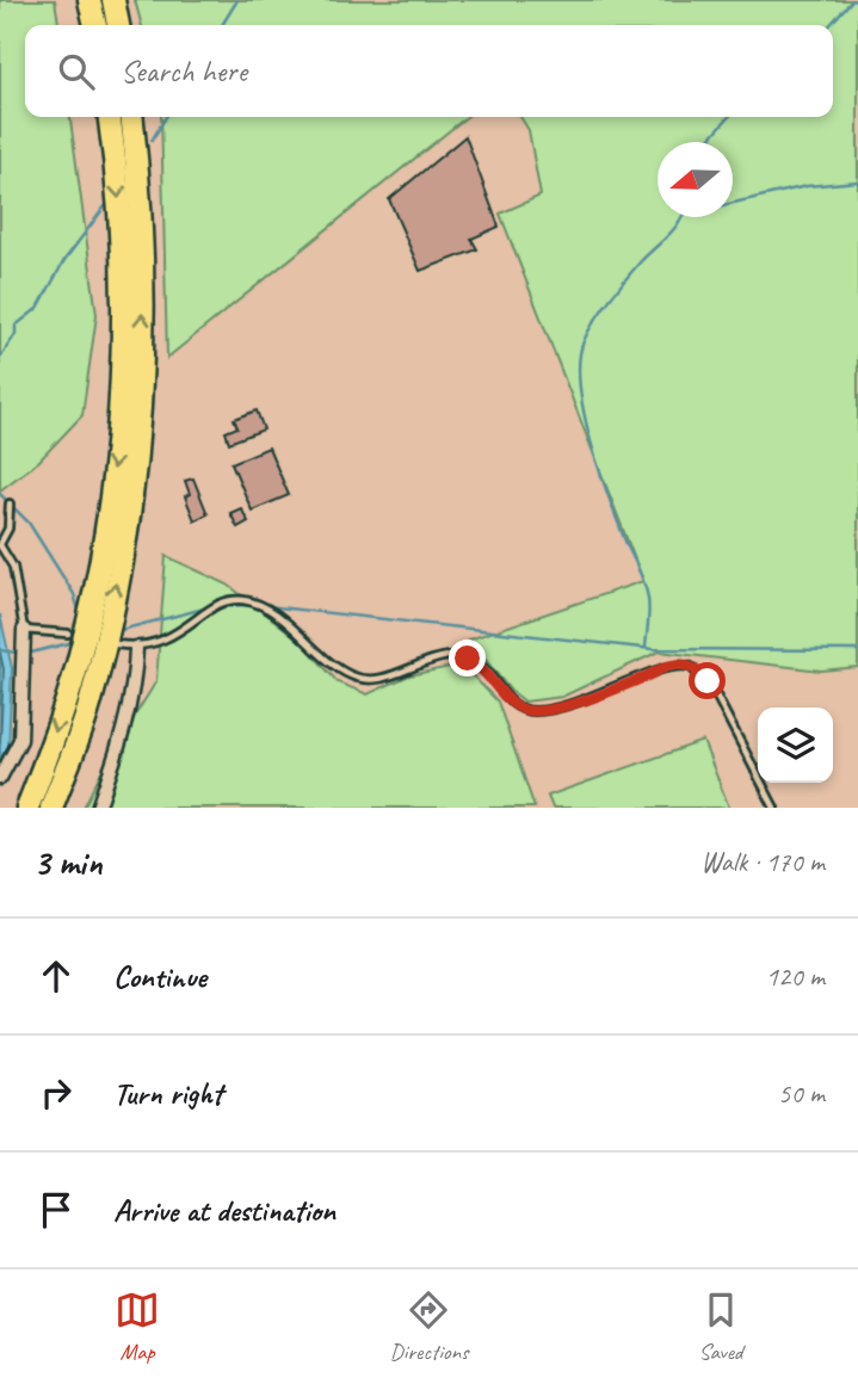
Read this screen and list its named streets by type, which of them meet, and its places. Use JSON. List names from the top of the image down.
{
  "north": "left",
  "page": {
    "search": "Search here",
    "heading": ["3 min", "Walk · 170 m"],
    "list": [
      ["Continue", "120 m"],
      ["Turn right", "50 m"],
      "Arrive at destination"
    ],
    "nav": ["Map", "Directions", "Saved"]
  }
}
